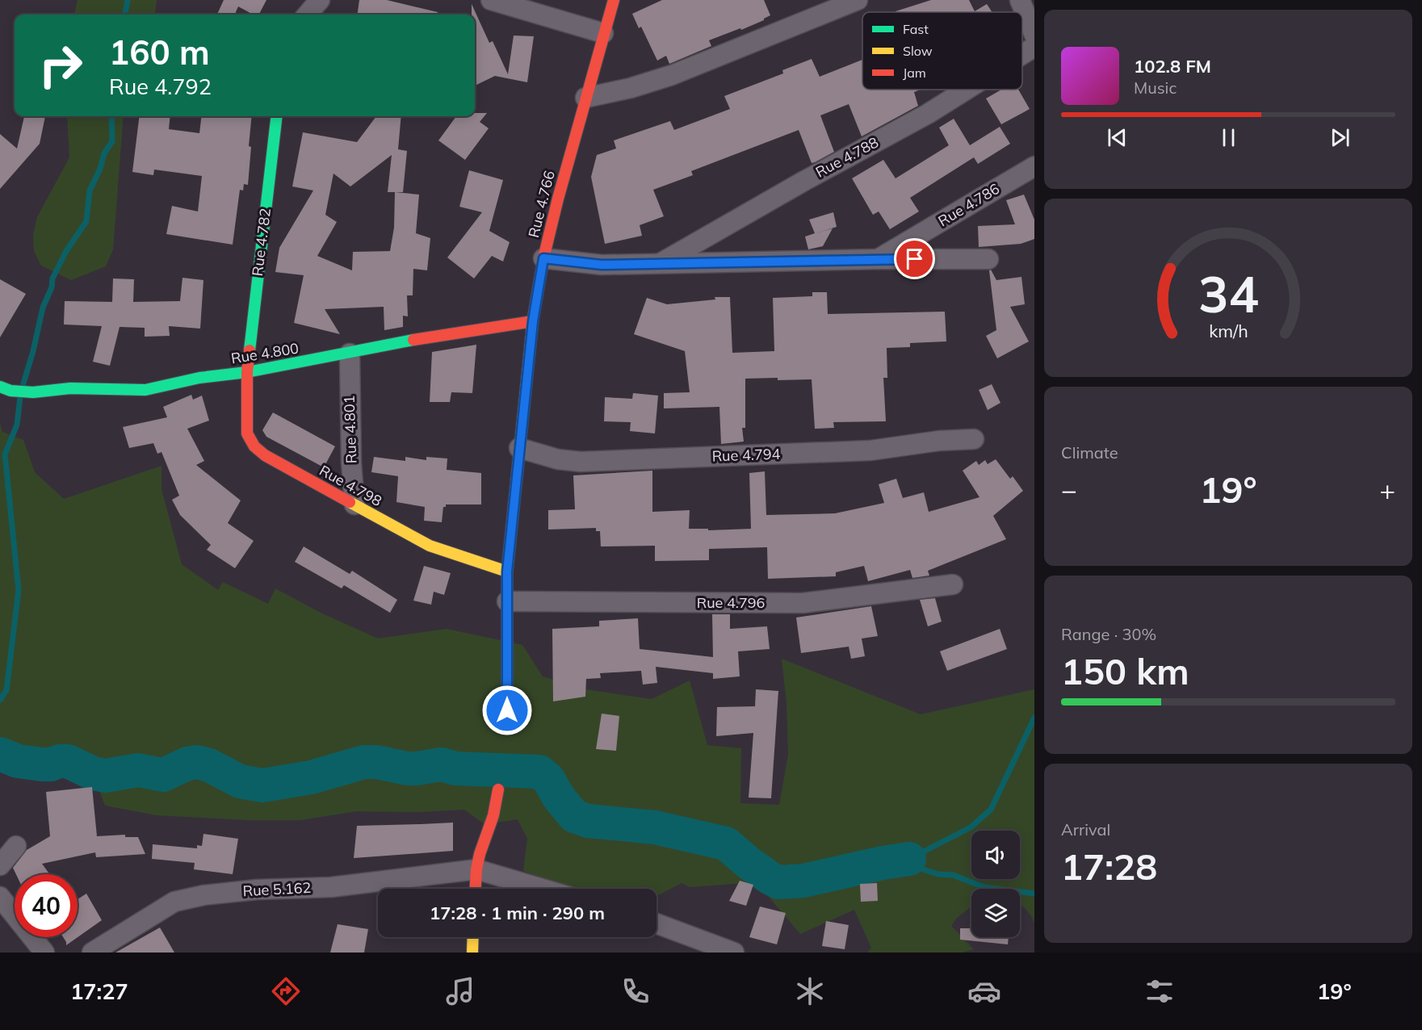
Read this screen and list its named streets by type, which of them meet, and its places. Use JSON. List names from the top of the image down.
{
  "streets": {
    "street": [
      "Rue 4.788",
      "Rue 4.766",
      "Rue 4.786",
      "Rue 4.782",
      "Rue 4.800",
      "Rue 4.801",
      "Rue 4.794",
      "Rue 4.798",
      "Rue 4.796",
      "Rue 5.162"
    ]
  },
  "crossings": [
    ["Rue 4.766", "Rue 4.800"],
    ["Rue 4.766", "Rue 4.794"],
    ["Rue 4.766", "Rue 4.798"],
    ["Rue 4.766", "Rue 4.796"],
    ["Rue 4.782", "Rue 4.800"],
    ["Rue 4.782", "Rue 4.798"],
    ["Rue 4.800", "Rue 4.801"],
    ["Rue 4.800", "Rue 4.798"],
    ["Rue 4.801", "Rue 4.798"]
  ],
  "legend": ["Fast", "Slow", "Jam"],
  "page": {
    "turn": ["160 m", "Rue 4.792"],
    "song": ["102.8 FM", "Music"],
    "tile": [
      "Climate",
      ["Range · 30%", "150 km"],
      ["Arrival", "17:28"]
    ],
    "heat": ["−", "19°", "+"],
    "limit": "40",
    "trip": "17:28 · 1 min · 290 m",
    "tabs": ["17:27", "19°"],
    "gauge": ["34", "km/h"]
  }
}
